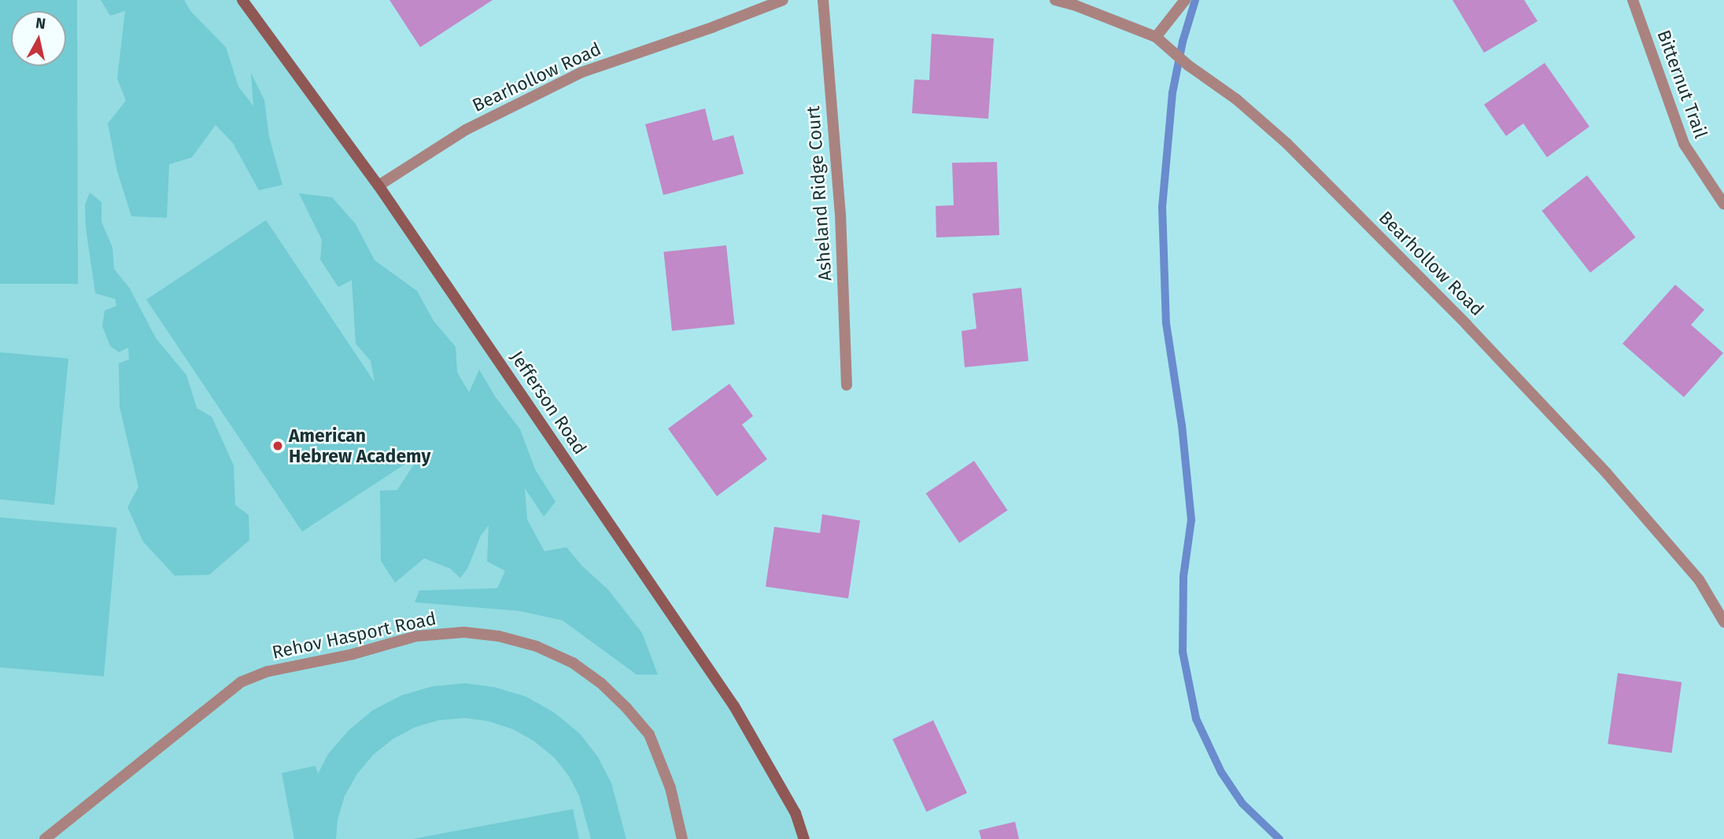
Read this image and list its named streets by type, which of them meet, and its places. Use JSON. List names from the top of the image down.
{
  "streets": {
    "street": [
      "Bearhollow Road",
      "Bitternut Trail",
      "Asheland Ridge Court",
      "Jefferson Road",
      "Rehov Hasport Road"
    ]
  },
  "crossings": [
    ["Bearhollow Road", "Jefferson Road"]
  ],
  "places": ["American Hebrew Academy"],
  "north": "top"
}
